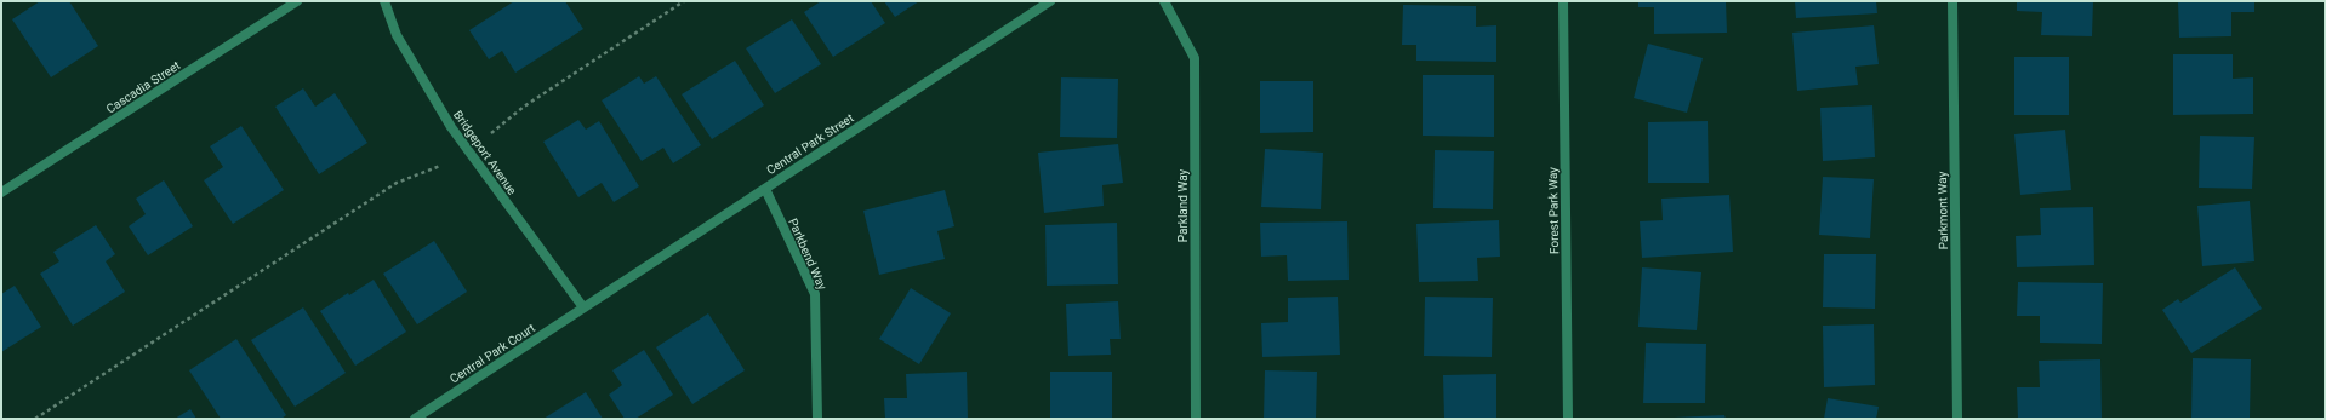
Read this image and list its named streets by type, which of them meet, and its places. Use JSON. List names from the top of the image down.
{
  "streets": {
    "street": [
      "Cascadia Street",
      "Central Park Street",
      "Bridgeport Avenue",
      "Parkland Way",
      "Forest Park Way",
      "Parkmont Way",
      "Parkbend Way",
      "Central Park Court"
    ]
  },
  "crossings": [
    ["Central Park Street", "Bridgeport Avenue"],
    ["Central Park Street", "Parkbend Way"],
    ["Central Park Street", "Central Park Court"],
    ["Bridgeport Avenue", "Central Park Court"]
  ]
}
